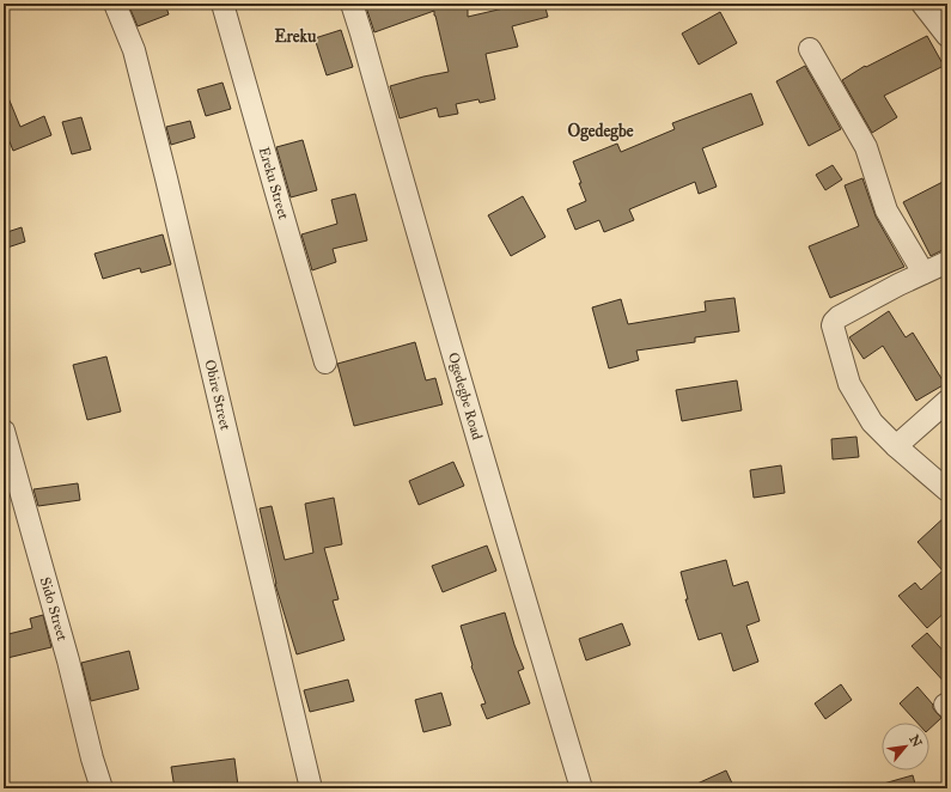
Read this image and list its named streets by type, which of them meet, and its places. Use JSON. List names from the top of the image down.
{
  "streets": {
    "street": [
      "Ereku Street",
      "Obire Street",
      "Ogedegbe Road",
      "Sido Street"
    ]
  },
  "districts": ["Ereku", "Ogedegbe"],
  "north": "top right"
}
